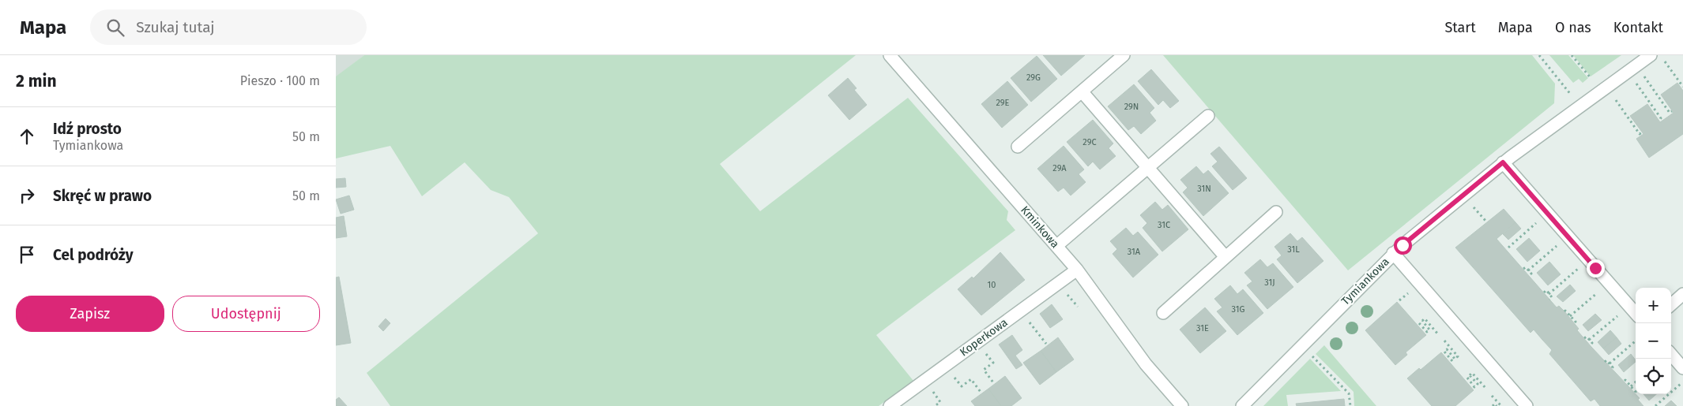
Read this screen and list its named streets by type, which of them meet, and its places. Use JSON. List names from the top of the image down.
{
  "streets": {
    "street": ["Kminkowa", "Tymiankowa", "Koperkowa"]
  },
  "crossings": [
    ["Kminkowa", "Koperkowa"]
  ],
  "house_numbers": [
    "29G",
    "29E",
    "29N",
    "29C",
    "29A",
    "31N",
    "31C",
    "31L",
    "31A",
    "31J",
    "10",
    "31G",
    "31E"
  ],
  "page": {
    "header": "Mapa",
    "search": "Szukaj tutaj",
    "nav": [
      "Start",
      "Mapa",
      "O nas",
      "Kontakt"
    ],
    "heading": ["2 min", "Pieszo · 100 m"],
    "list": [
      ["Idź prosto", "Tymiankowa", "50 m"],
      ["Skręć w prawo", "50 m"],
      "Cel podróży"
    ],
    "buttons": ["Zapisz", "Udostępnij"],
    "map_buttons": ["+", "−"]
  }
}
